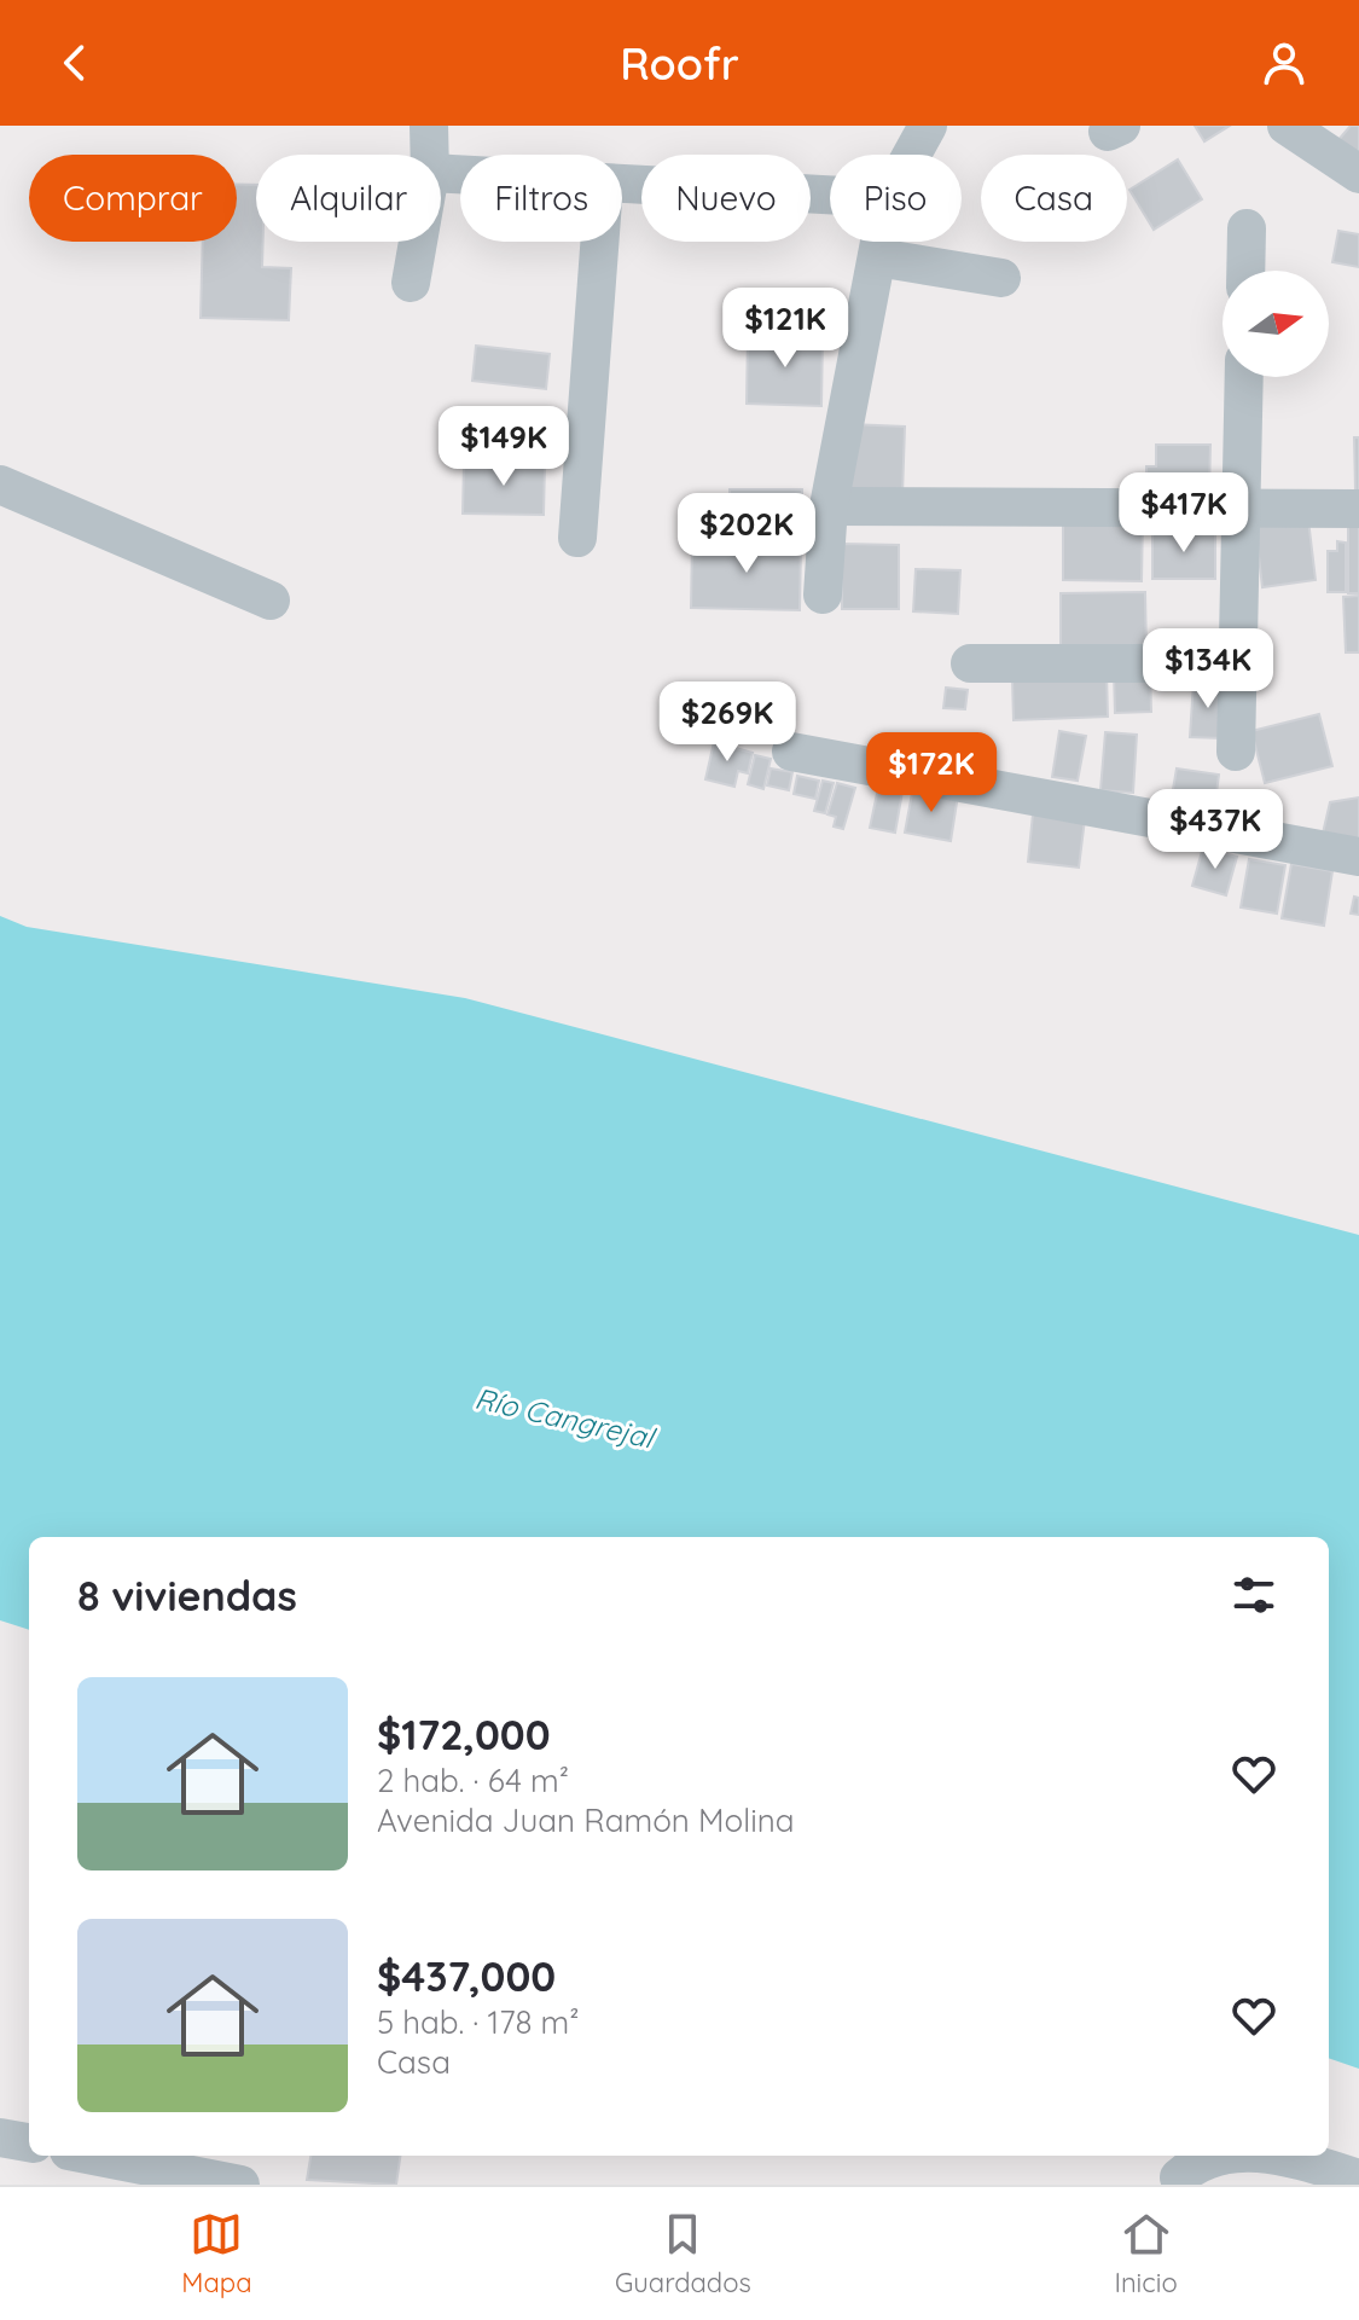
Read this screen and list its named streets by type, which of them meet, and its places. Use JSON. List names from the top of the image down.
{
  "water": ["Río Cangrejal"],
  "north": "right",
  "page": {
    "header": "Roofr",
    "chip": [
      "Comprar",
      "Alquilar",
      "Filtros",
      "Nuevo",
      "Piso",
      "Casa"
    ],
    "price": [
      "$121K",
      "$149K",
      "$417K",
      "$202K",
      "$134K",
      "$269K",
      "$172K",
      "$437K"
    ],
    "heading": "8 viviendas",
    "list": [
      {
        "name": "$172,000",
        "note": "2 hab. · 64 m² · Avenida Juan Ramón Molina"
      },
      {
        "name": "$437,000",
        "note": "5 hab. · 178 m² · Casa"
      }
    ],
    "tabs": ["Mapa", "Guardados", "Inicio"]
  }
}
